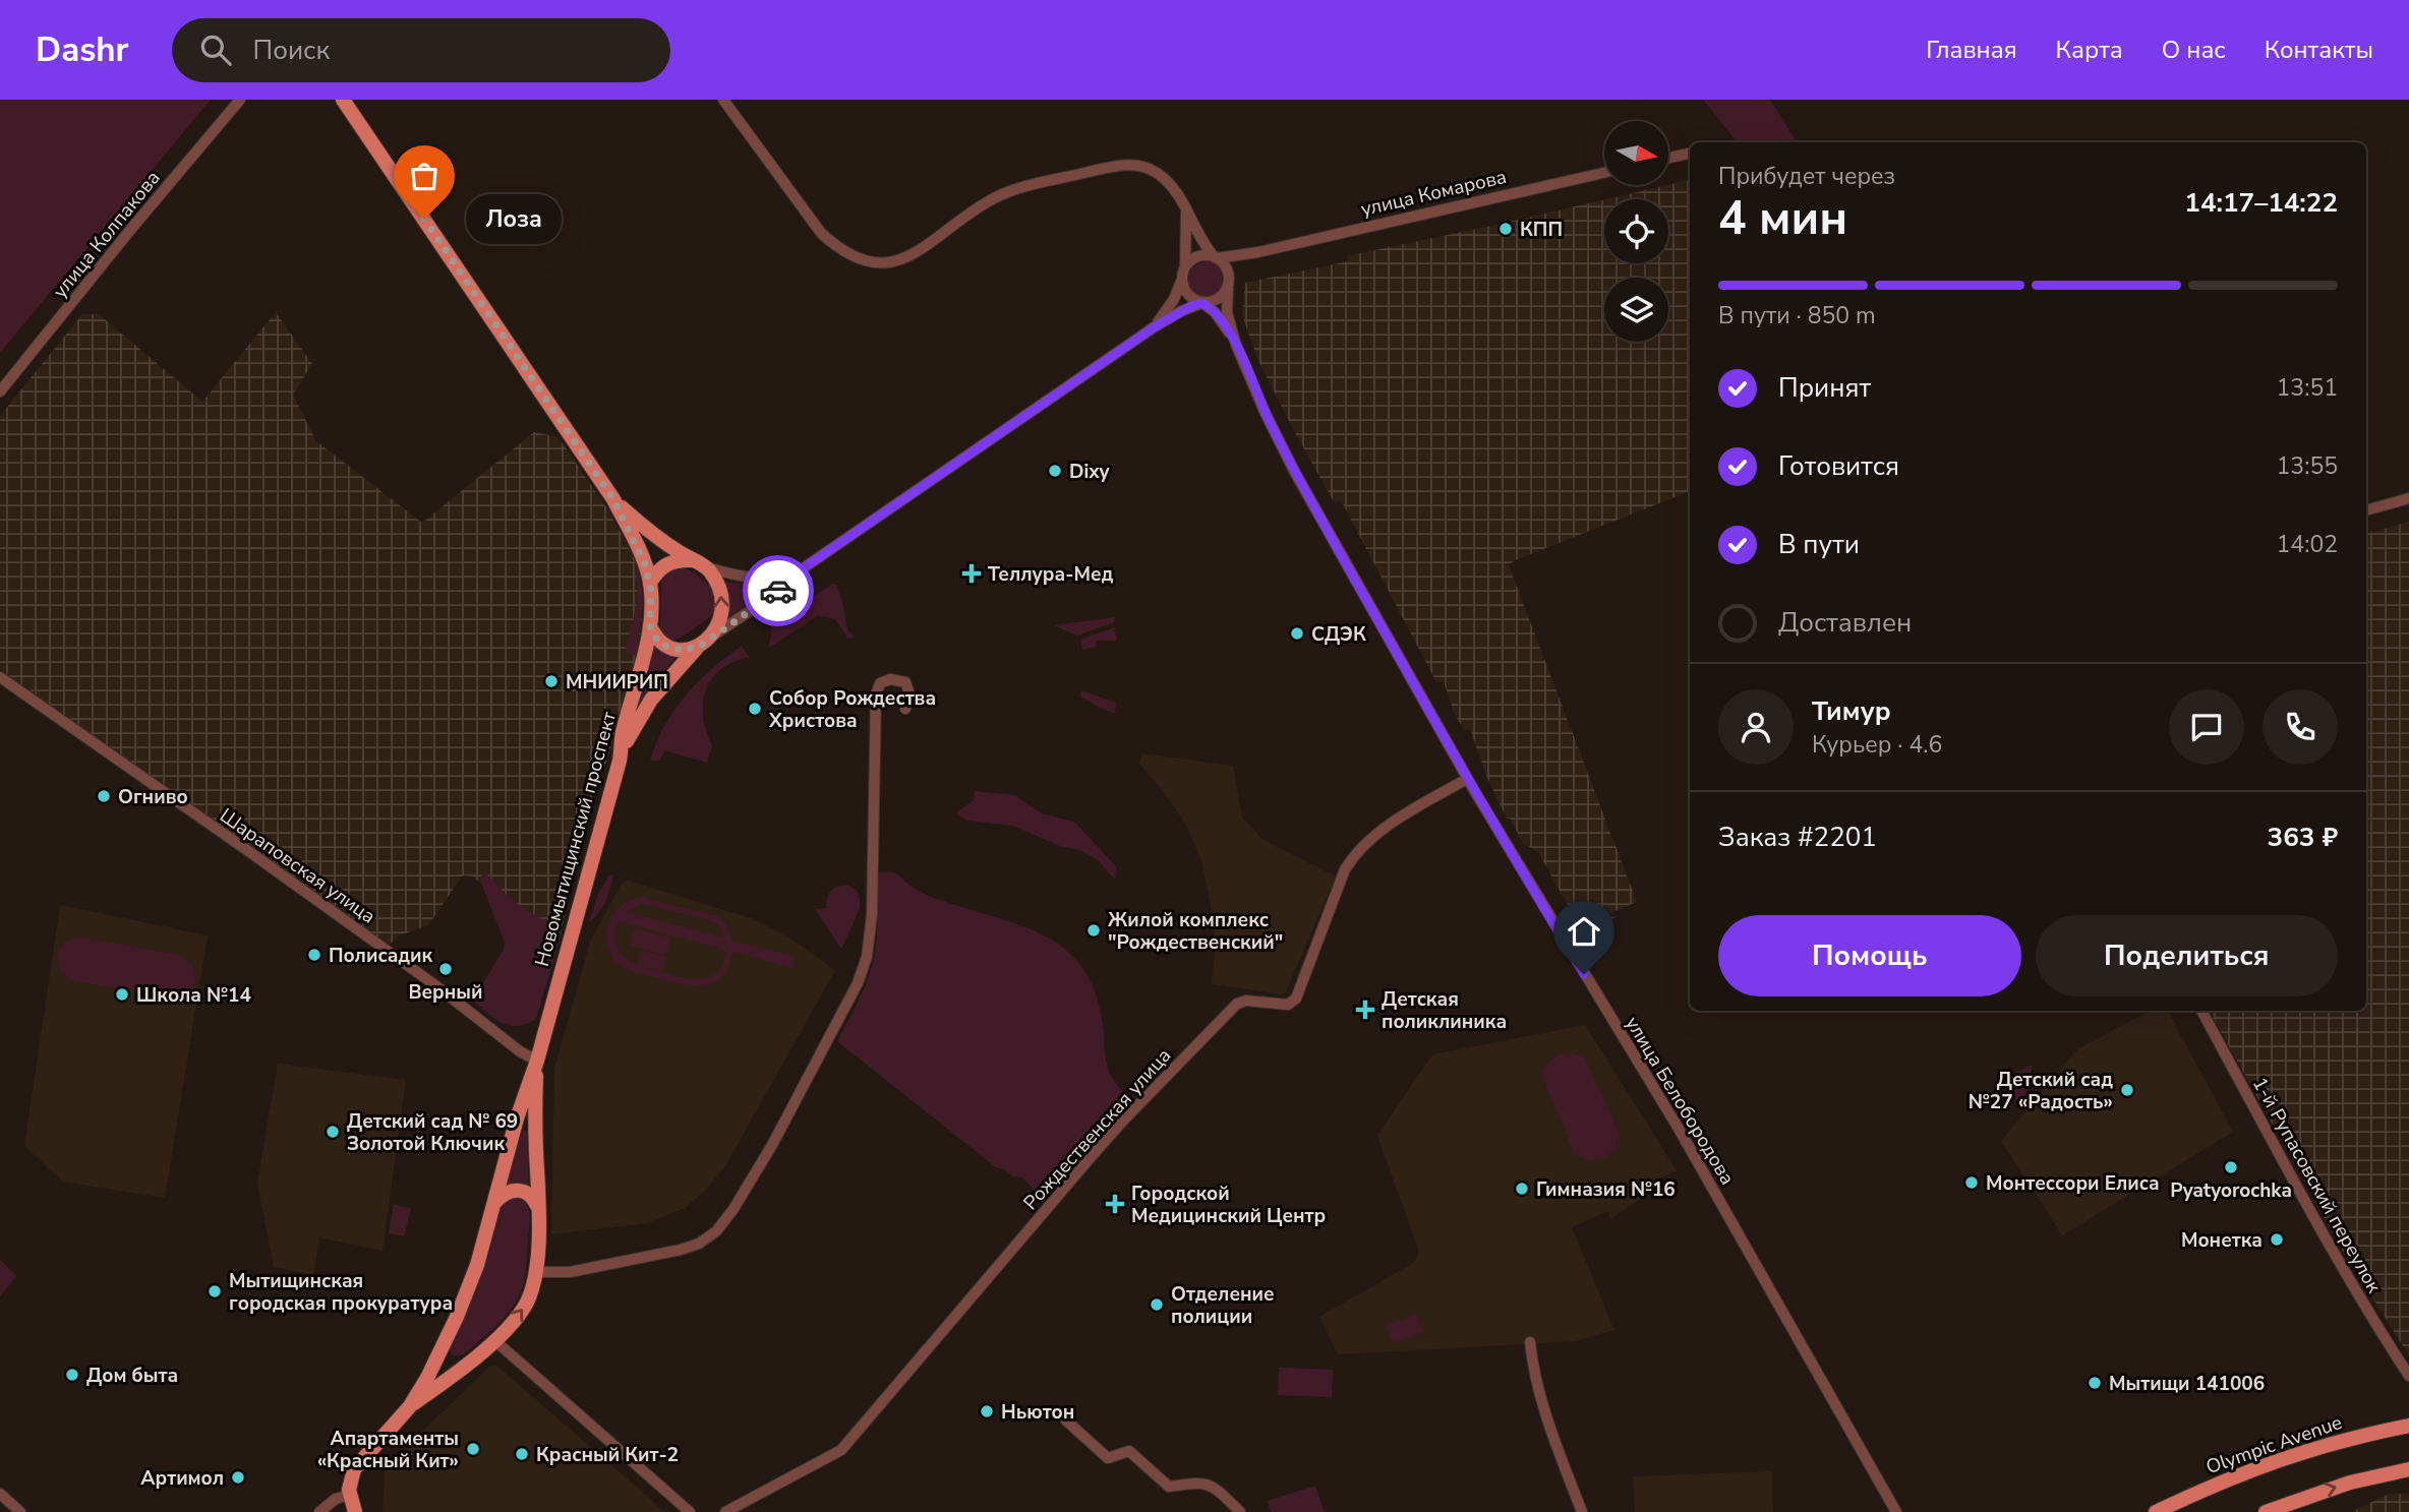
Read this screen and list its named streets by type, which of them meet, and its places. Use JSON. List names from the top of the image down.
{
  "streets": {
    "main road": ["Новомытищинский проспект", "Olympic Avenue"],
    "street": [
      "улица Комарова",
      "улица Колпакова",
      "Шараповская улица",
      "улица Белобородова",
      "Рождественская улица",
      "1-й Рупасовский переулок"
    ]
  },
  "crossings": [
    ["улица Комарова", "улица Белобородова"],
    ["Новомытищинский проспект", "Шараповская улица"],
    ["улица Белобородова", "Рождественская улица"]
  ],
  "places": {
    "other": [
      "Лоза",
      "КПП",
      "Dixy",
      "СДЭК",
      "МНИИРИП",
      "Собор Рождества Христова",
      "Огниво",
      "Жилой комплекс \"Рождественский\"",
      "Полисадик",
      "Верный",
      "Школа №14",
      "Детский сад №27 «Радость»",
      "Детский сад № 69 Золотой Ключик",
      "Pyatyorochka",
      "Монтессори Елиса",
      "Гимназия №16",
      "Монетка",
      "Мытищинская городская прокуратура",
      "Отделение полиции",
      "Дом быта",
      "Мытищи 141006",
      "Ньютон",
      "Апартаменты «Красный Кит»",
      "Красный Кит-2",
      "Артимол"
    ],
    "health": ["Теллура-Мед", "Детская поликлиника", "Городской Медицинский Центр"]
  },
  "north": "right",
  "page": {
    "header": "Dashr",
    "search": "Поиск",
    "nav": [
      "Главная",
      "Карта",
      "О нас",
      "Контакты"
    ],
    "heading": ["4 мин", "Прибудет через", "14:17–14:22"],
    "panel": [
      "Тимур",
      "Курьер · 4.6",
      "Заказ #2201",
      "363 ₽"
    ],
    "bubble": "Лоза",
    "bar": "В пути · 850 m",
    "list": [
      ["Принят", "13:51"],
      ["Готовится", "13:55"],
      ["В пути", "14:02"],
      "Доставлен"
    ],
    "buttons": ["Помощь", "Поделиться"]
  }
}
